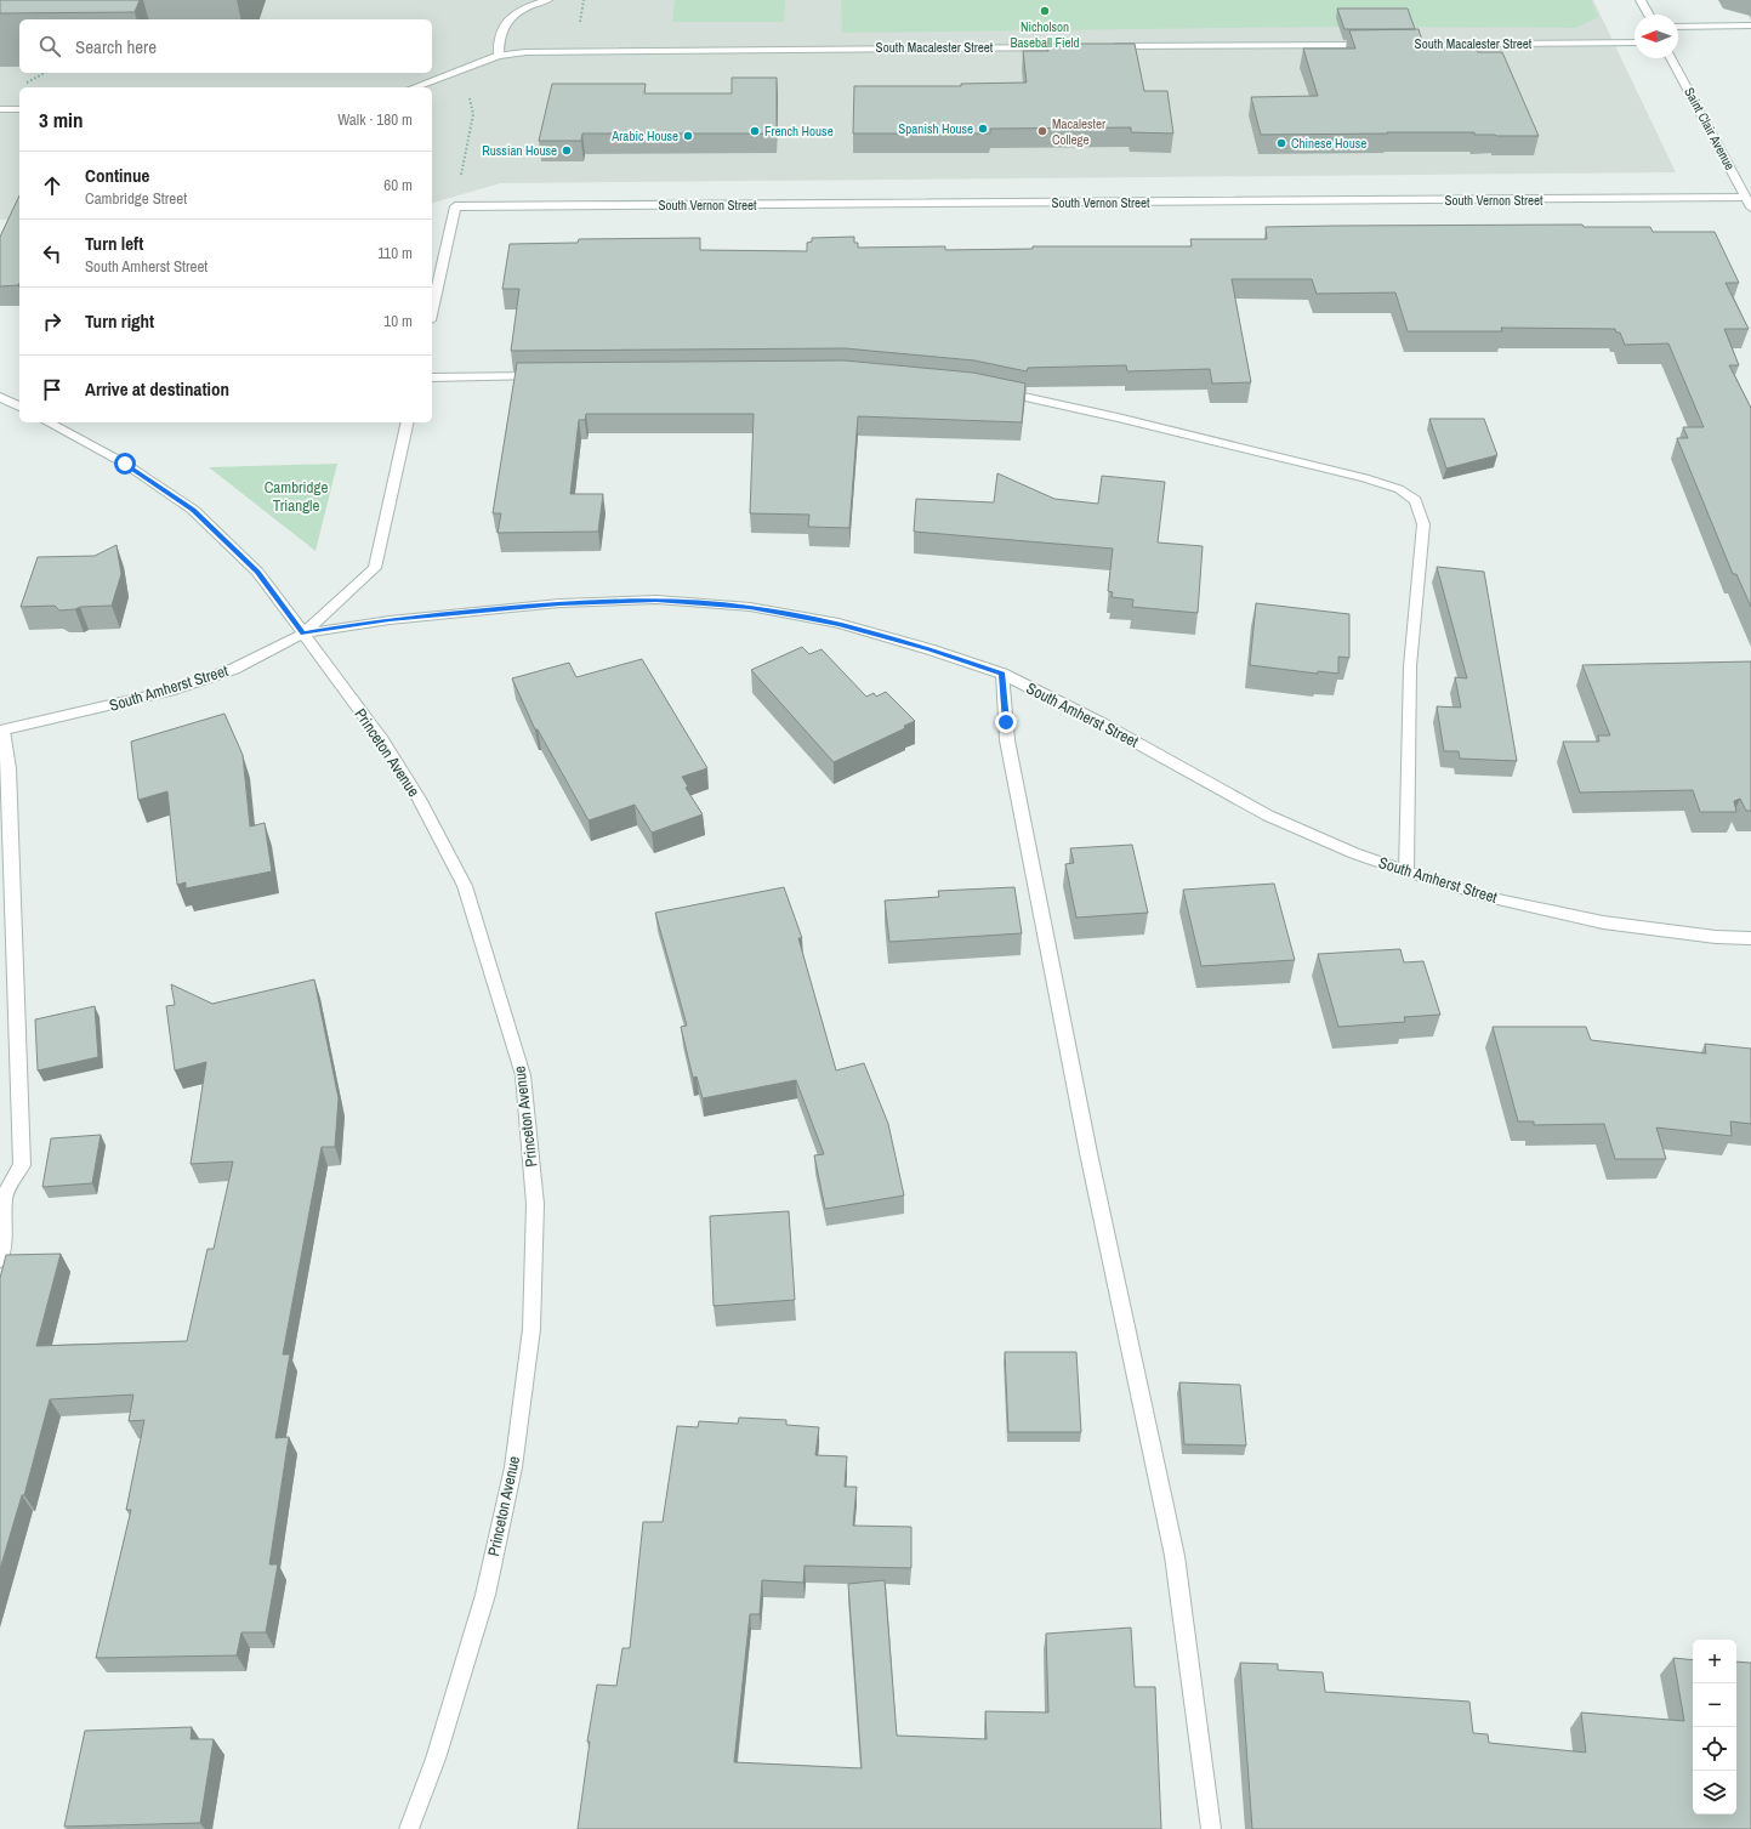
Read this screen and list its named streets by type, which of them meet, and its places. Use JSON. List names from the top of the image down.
{
  "streets": {
    "street": [
      "South Macalester Street",
      "Saint Clair Avenue",
      "South Vernon Street",
      "South Amherst Street",
      "Princeton Avenue"
    ]
  },
  "crossings": [
    ["Saint Clair Avenue", "South Vernon Street"],
    ["South Amherst Street", "Princeton Avenue"]
  ],
  "parks": ["Cambridge Triangle"],
  "places": [
    "Nicholson Baseball Field",
    "Spanish House",
    "French House",
    "Macalester College",
    "Arabic House",
    "Chinese House",
    "Russian House"
  ],
  "north": "left",
  "page": {
    "search": "Search here",
    "heading": ["3 min", "Walk · 180 m"],
    "list": [
      ["Continue", "Cambridge Street", "60 m"],
      ["Turn left", "South Amherst Street", "110 m"],
      ["Turn right", "10 m"],
      "Arrive at destination"
    ],
    "map_buttons": ["+", "−"]
  }
}
